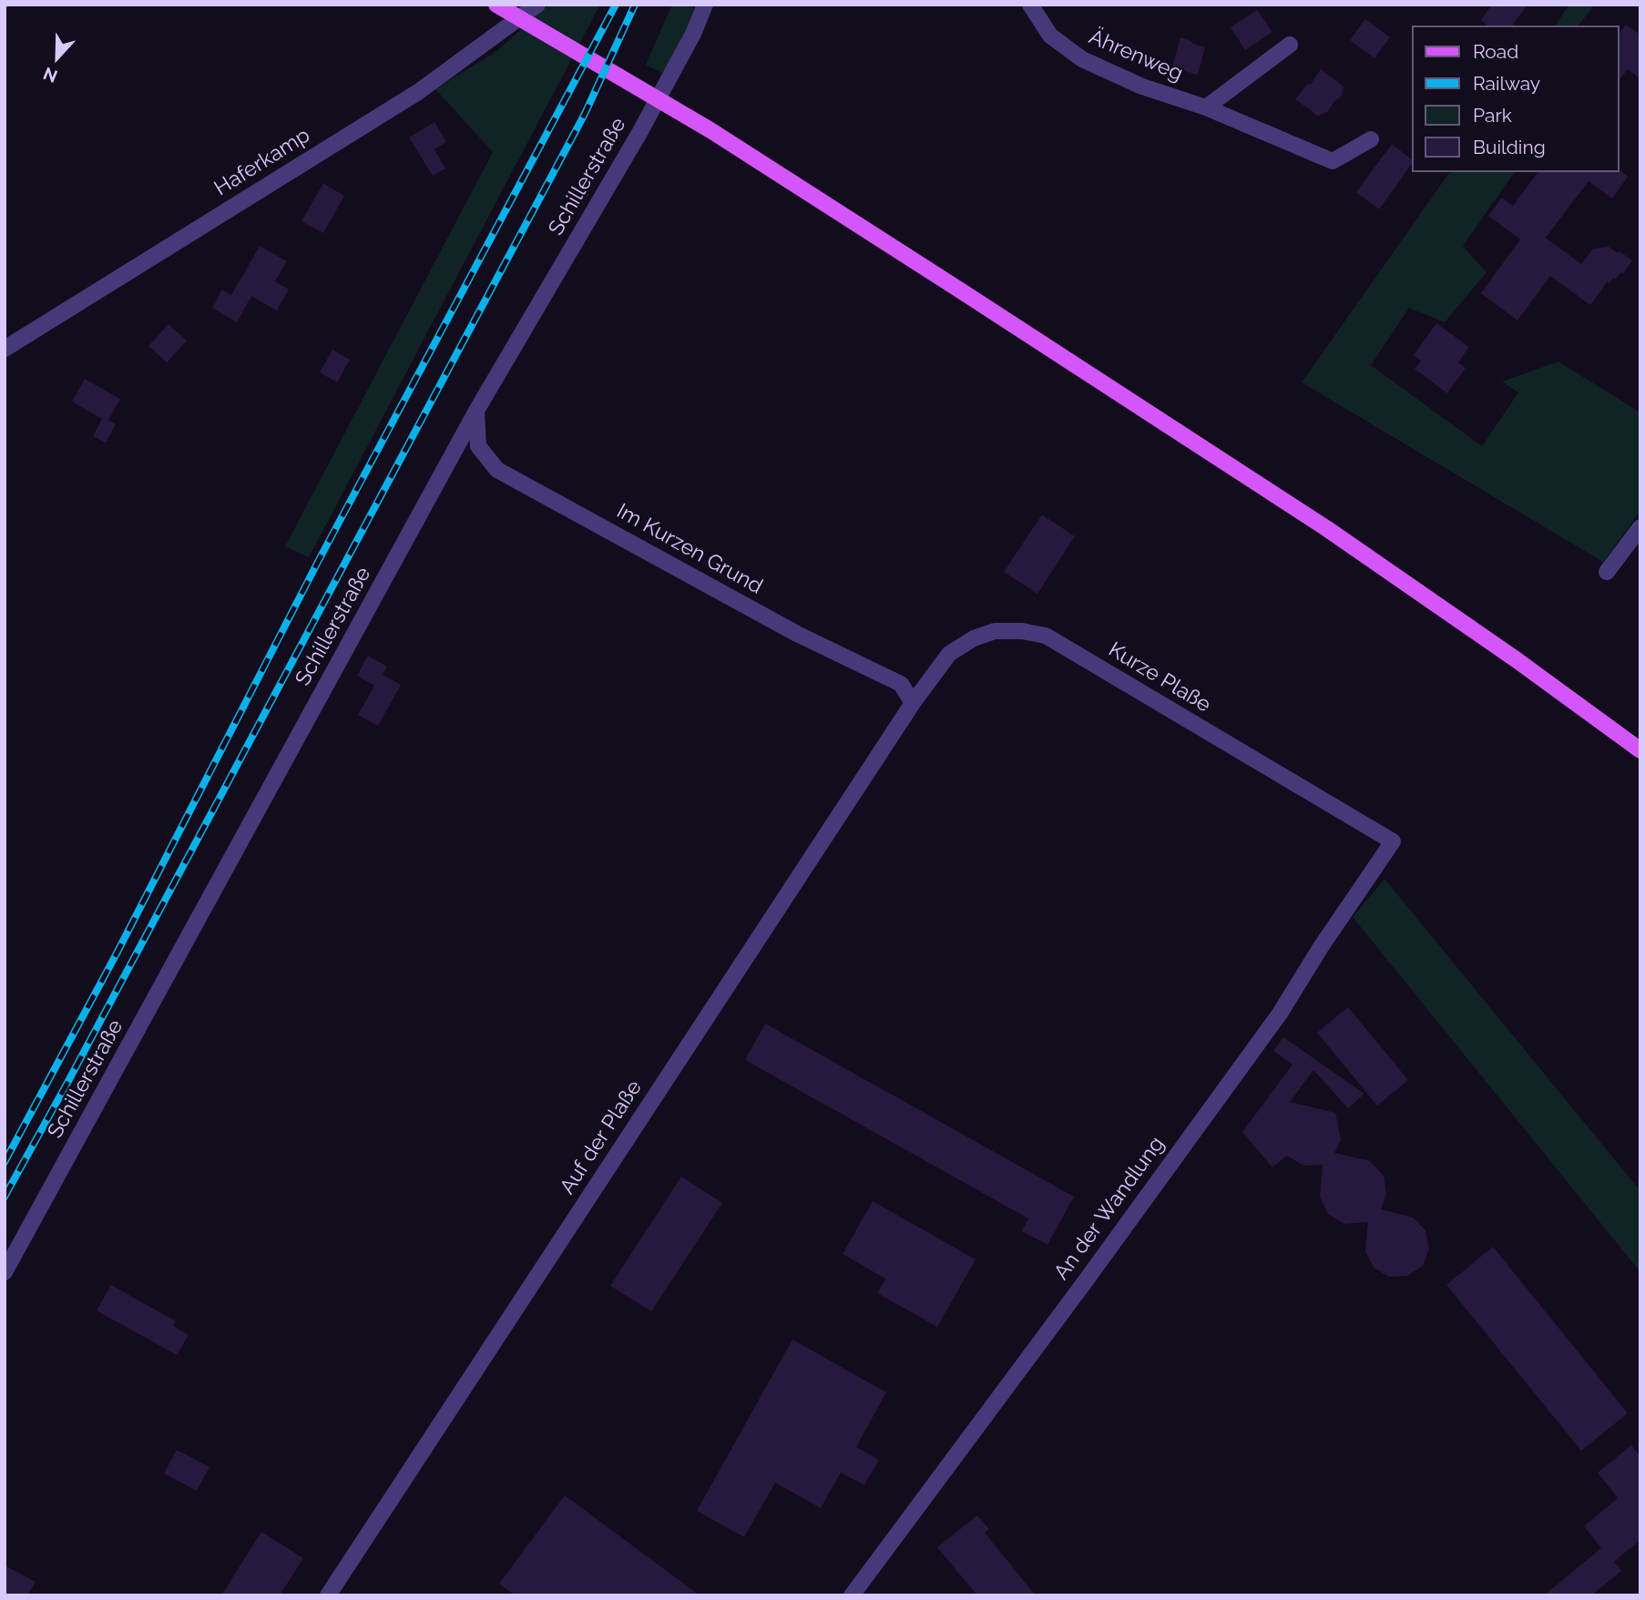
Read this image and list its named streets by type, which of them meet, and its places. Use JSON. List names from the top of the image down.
{
  "streets": {
    "street": [
      "Ährenweg",
      "Haferkamp",
      "Schillerstraße",
      "Im Kurzen Grund",
      "Kurze Plaße",
      "Auf der Plaße",
      "An der Wandlung"
    ]
  },
  "crossings": [
    ["Schillerstraße", "Im Kurzen Grund"],
    ["Im Kurzen Grund", "Kurze Plaße"],
    ["Im Kurzen Grund", "Auf der Plaße"],
    ["Kurze Plaße", "Auf der Plaße"],
    ["Kurze Plaße", "An der Wandlung"]
  ],
  "legend": [
    "Road",
    "Railway",
    "Park",
    "Building"
  ],
  "north": "bottom"
}
